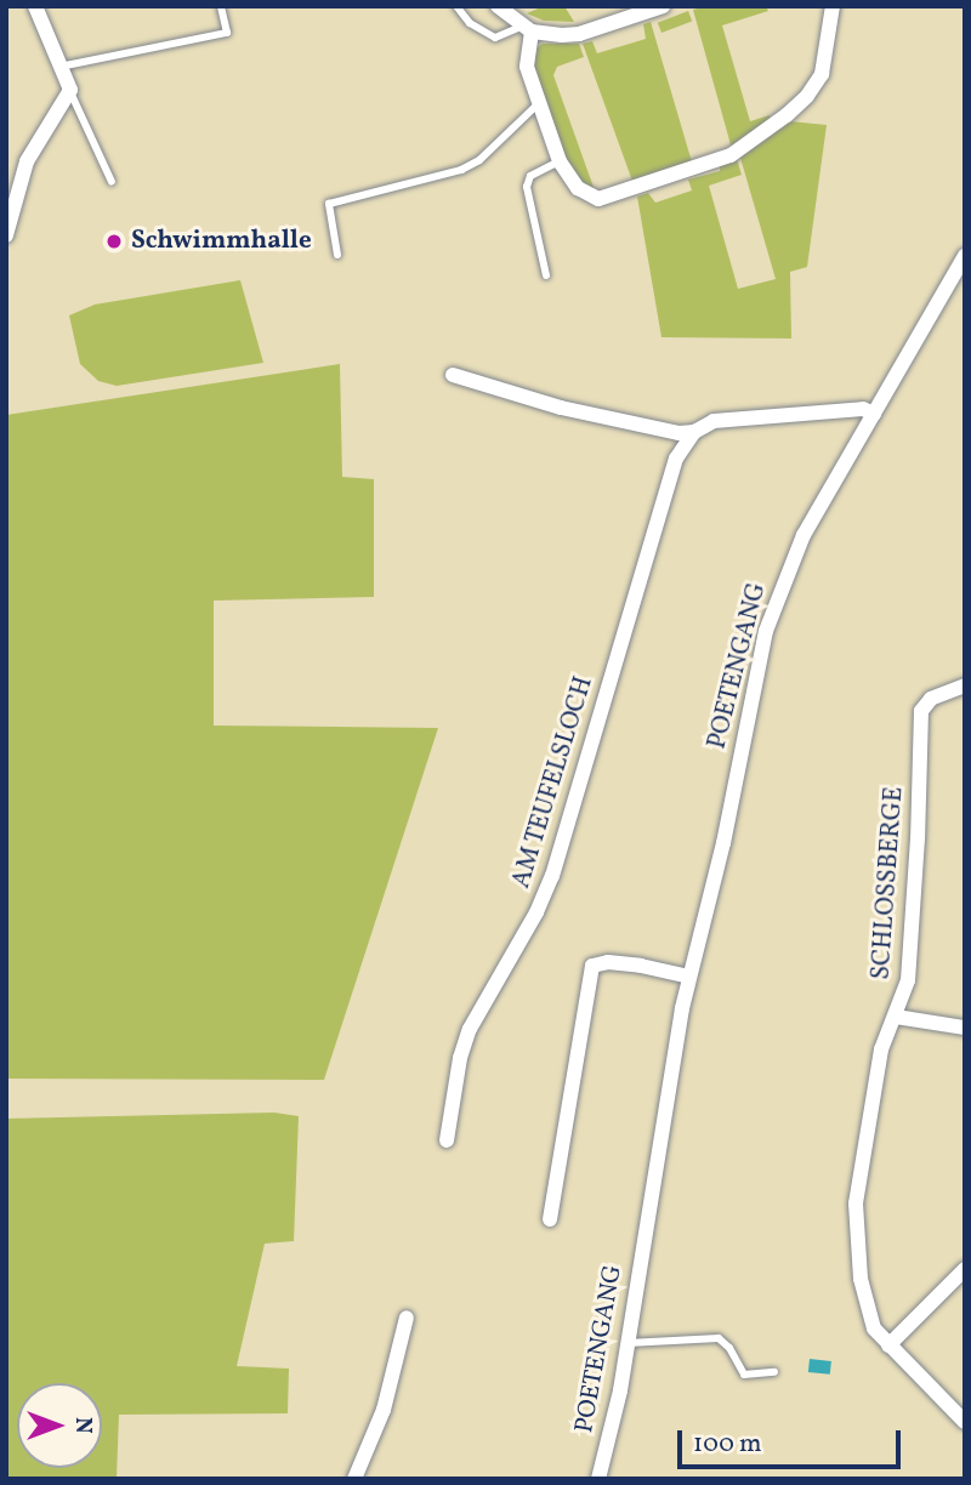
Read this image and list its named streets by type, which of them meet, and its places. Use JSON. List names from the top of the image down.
{
  "streets": {
    "street": ["POETENGANG", "AM TEUFELSLOCH", "SCHLOSSBERGE"]
  },
  "places": ["Schwimmhalle"],
  "scale_bar": "100 m",
  "north": "right"
}
